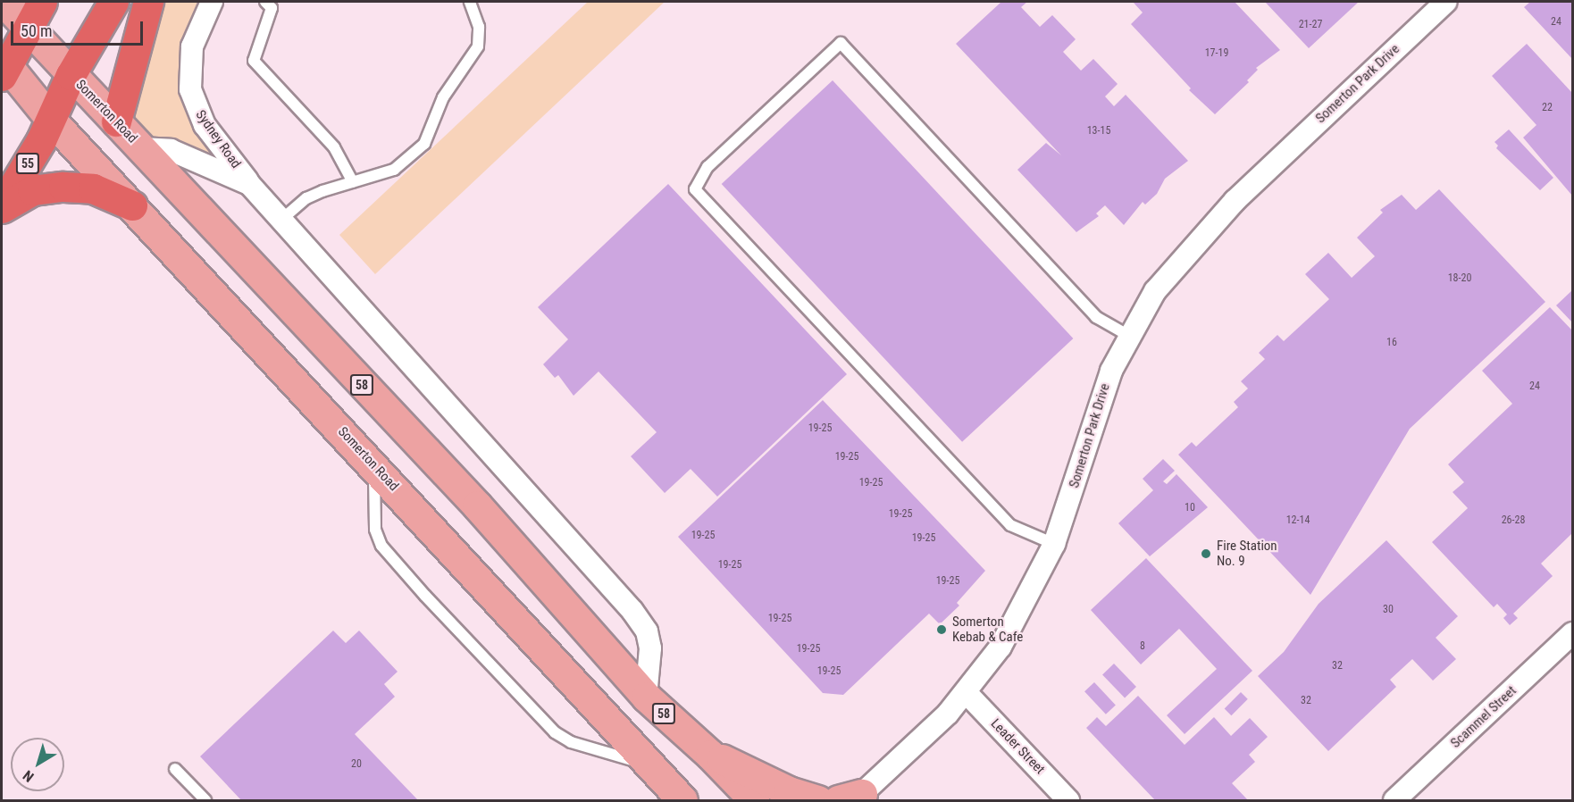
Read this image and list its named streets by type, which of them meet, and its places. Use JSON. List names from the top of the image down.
{
  "streets": {
    "highway": ["55"],
    "main road": ["Somerton Road", "58"],
    "street": [
      "Somerton Park Drive",
      "Sydney Road",
      "Scammel Street",
      "Leader Street"
    ]
  },
  "crossings": [
    ["Somerton Park Drive", "Leader Street"],
    ["Somerton Road", "Sydney Road"],
    ["Somerton Road", "55"],
    ["Somerton Road", "58"],
    ["55", "58"]
  ],
  "places": ["Fire Station No. 9", "Somerton Kebab & Cafe"],
  "house_numbers": [
    "24",
    "21-27",
    "17-19",
    "22",
    "13-15",
    "18-20",
    "16",
    "24",
    "19-25",
    "19-25",
    "19-25",
    "10",
    "19-25",
    "12-14",
    "26-28",
    "19-25",
    "19-25",
    "19-25",
    "19-25",
    "30",
    "19-25",
    "8",
    "19-25",
    "32",
    "19-25",
    "32",
    "20"
  ],
  "scale_bar": "50 m",
  "north": "bottom left"
}
